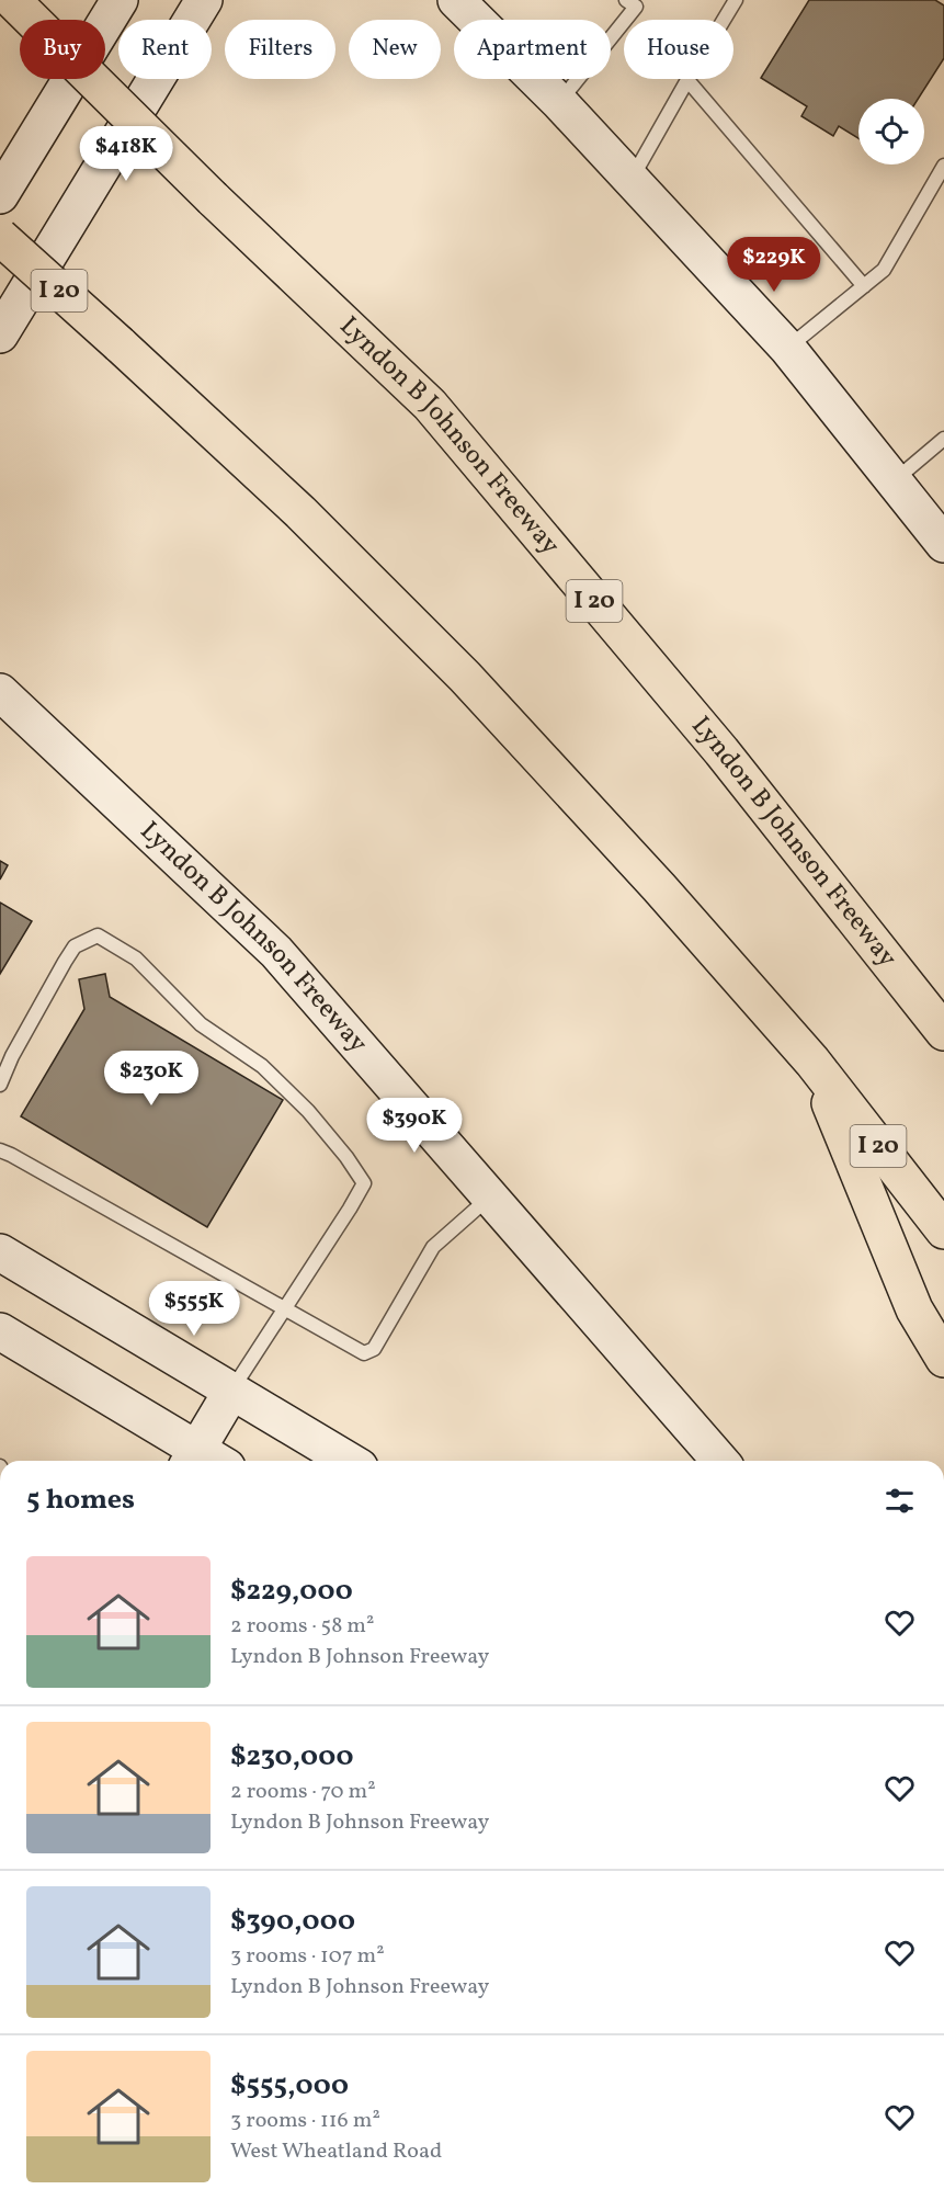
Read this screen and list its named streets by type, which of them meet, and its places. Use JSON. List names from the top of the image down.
{
  "streets": {
    "highway": ["I 20", "Lyndon B Johnson Freeway"]
  },
  "page": {
    "chip": [
      "Buy",
      "Rent",
      "Filters",
      "New",
      "Apartment",
      "House"
    ],
    "price": [
      "$418K",
      "$229K",
      "$230K",
      "$390K",
      "$555K"
    ],
    "heading": "5 homes",
    "list": [
      {
        "name": "$229,000",
        "note": "2 rooms · 58 m² · Lyndon B Johnson Freeway"
      },
      {
        "name": "$230,000",
        "note": "2 rooms · 70 m² · Lyndon B Johnson Freeway"
      },
      {
        "name": "$390,000",
        "note": "3 rooms · 107 m² · Lyndon B Johnson Freeway"
      },
      {
        "name": "$555,000",
        "note": "3 rooms · 116 m² · West Wheatland Road"
      }
    ]
  }
}
